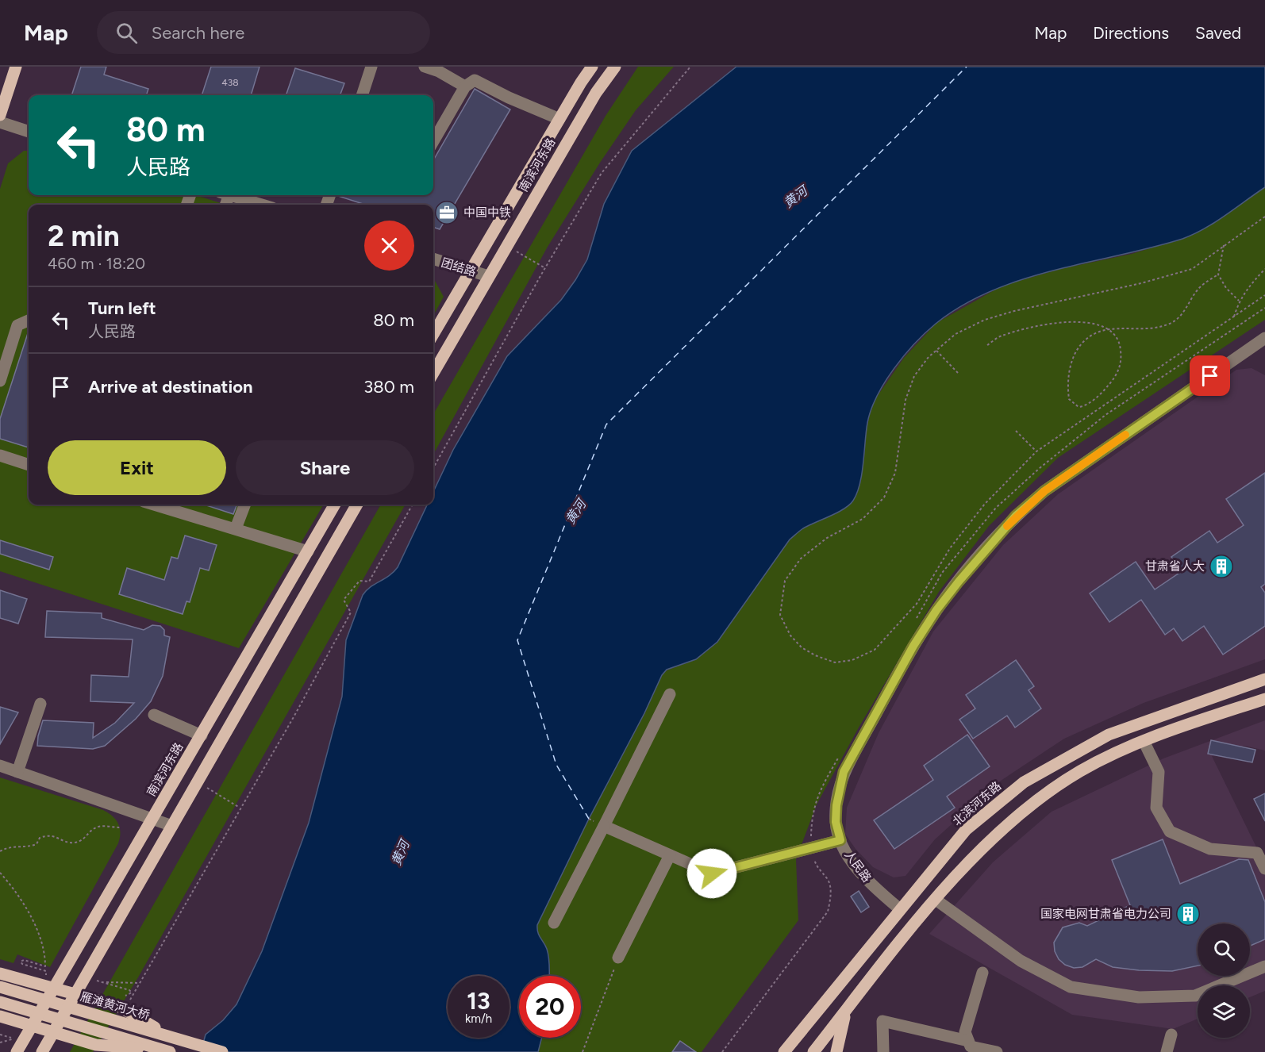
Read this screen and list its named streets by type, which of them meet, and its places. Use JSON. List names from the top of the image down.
{
  "streets": {
    "main road": ["南滨河东路", "北滨河东路", "雁滩黄河大桥"],
    "street": ["团结路", "人民路"]
  },
  "crossings": [
    ["南滨河东路", "团结路"],
    ["北滨河东路", "人民路"]
  ],
  "water": ["黄河"],
  "places": {
    "office": ["中国中铁"],
    "building": ["甘肃省人大", "国家电网甘肃省电力公司"]
  },
  "house_numbers": ["438"],
  "page": {
    "header": "Map",
    "search": "Search here",
    "nav": ["Map", "Directions", "Saved"],
    "turn": ["80 m", "人民路"],
    "heading": ["2 min", "460 m · 18:20"],
    "list": [
      {
        "name": "Turn left",
        "note": "人民路",
        "value": "80 m"
      },
      {
        "name": "Arrive at destination",
        "value": "380 m"
      }
    ],
    "buttons": ["Exit", "Share"],
    "speed": "13 km/h",
    "limit": "20"
  }
}
